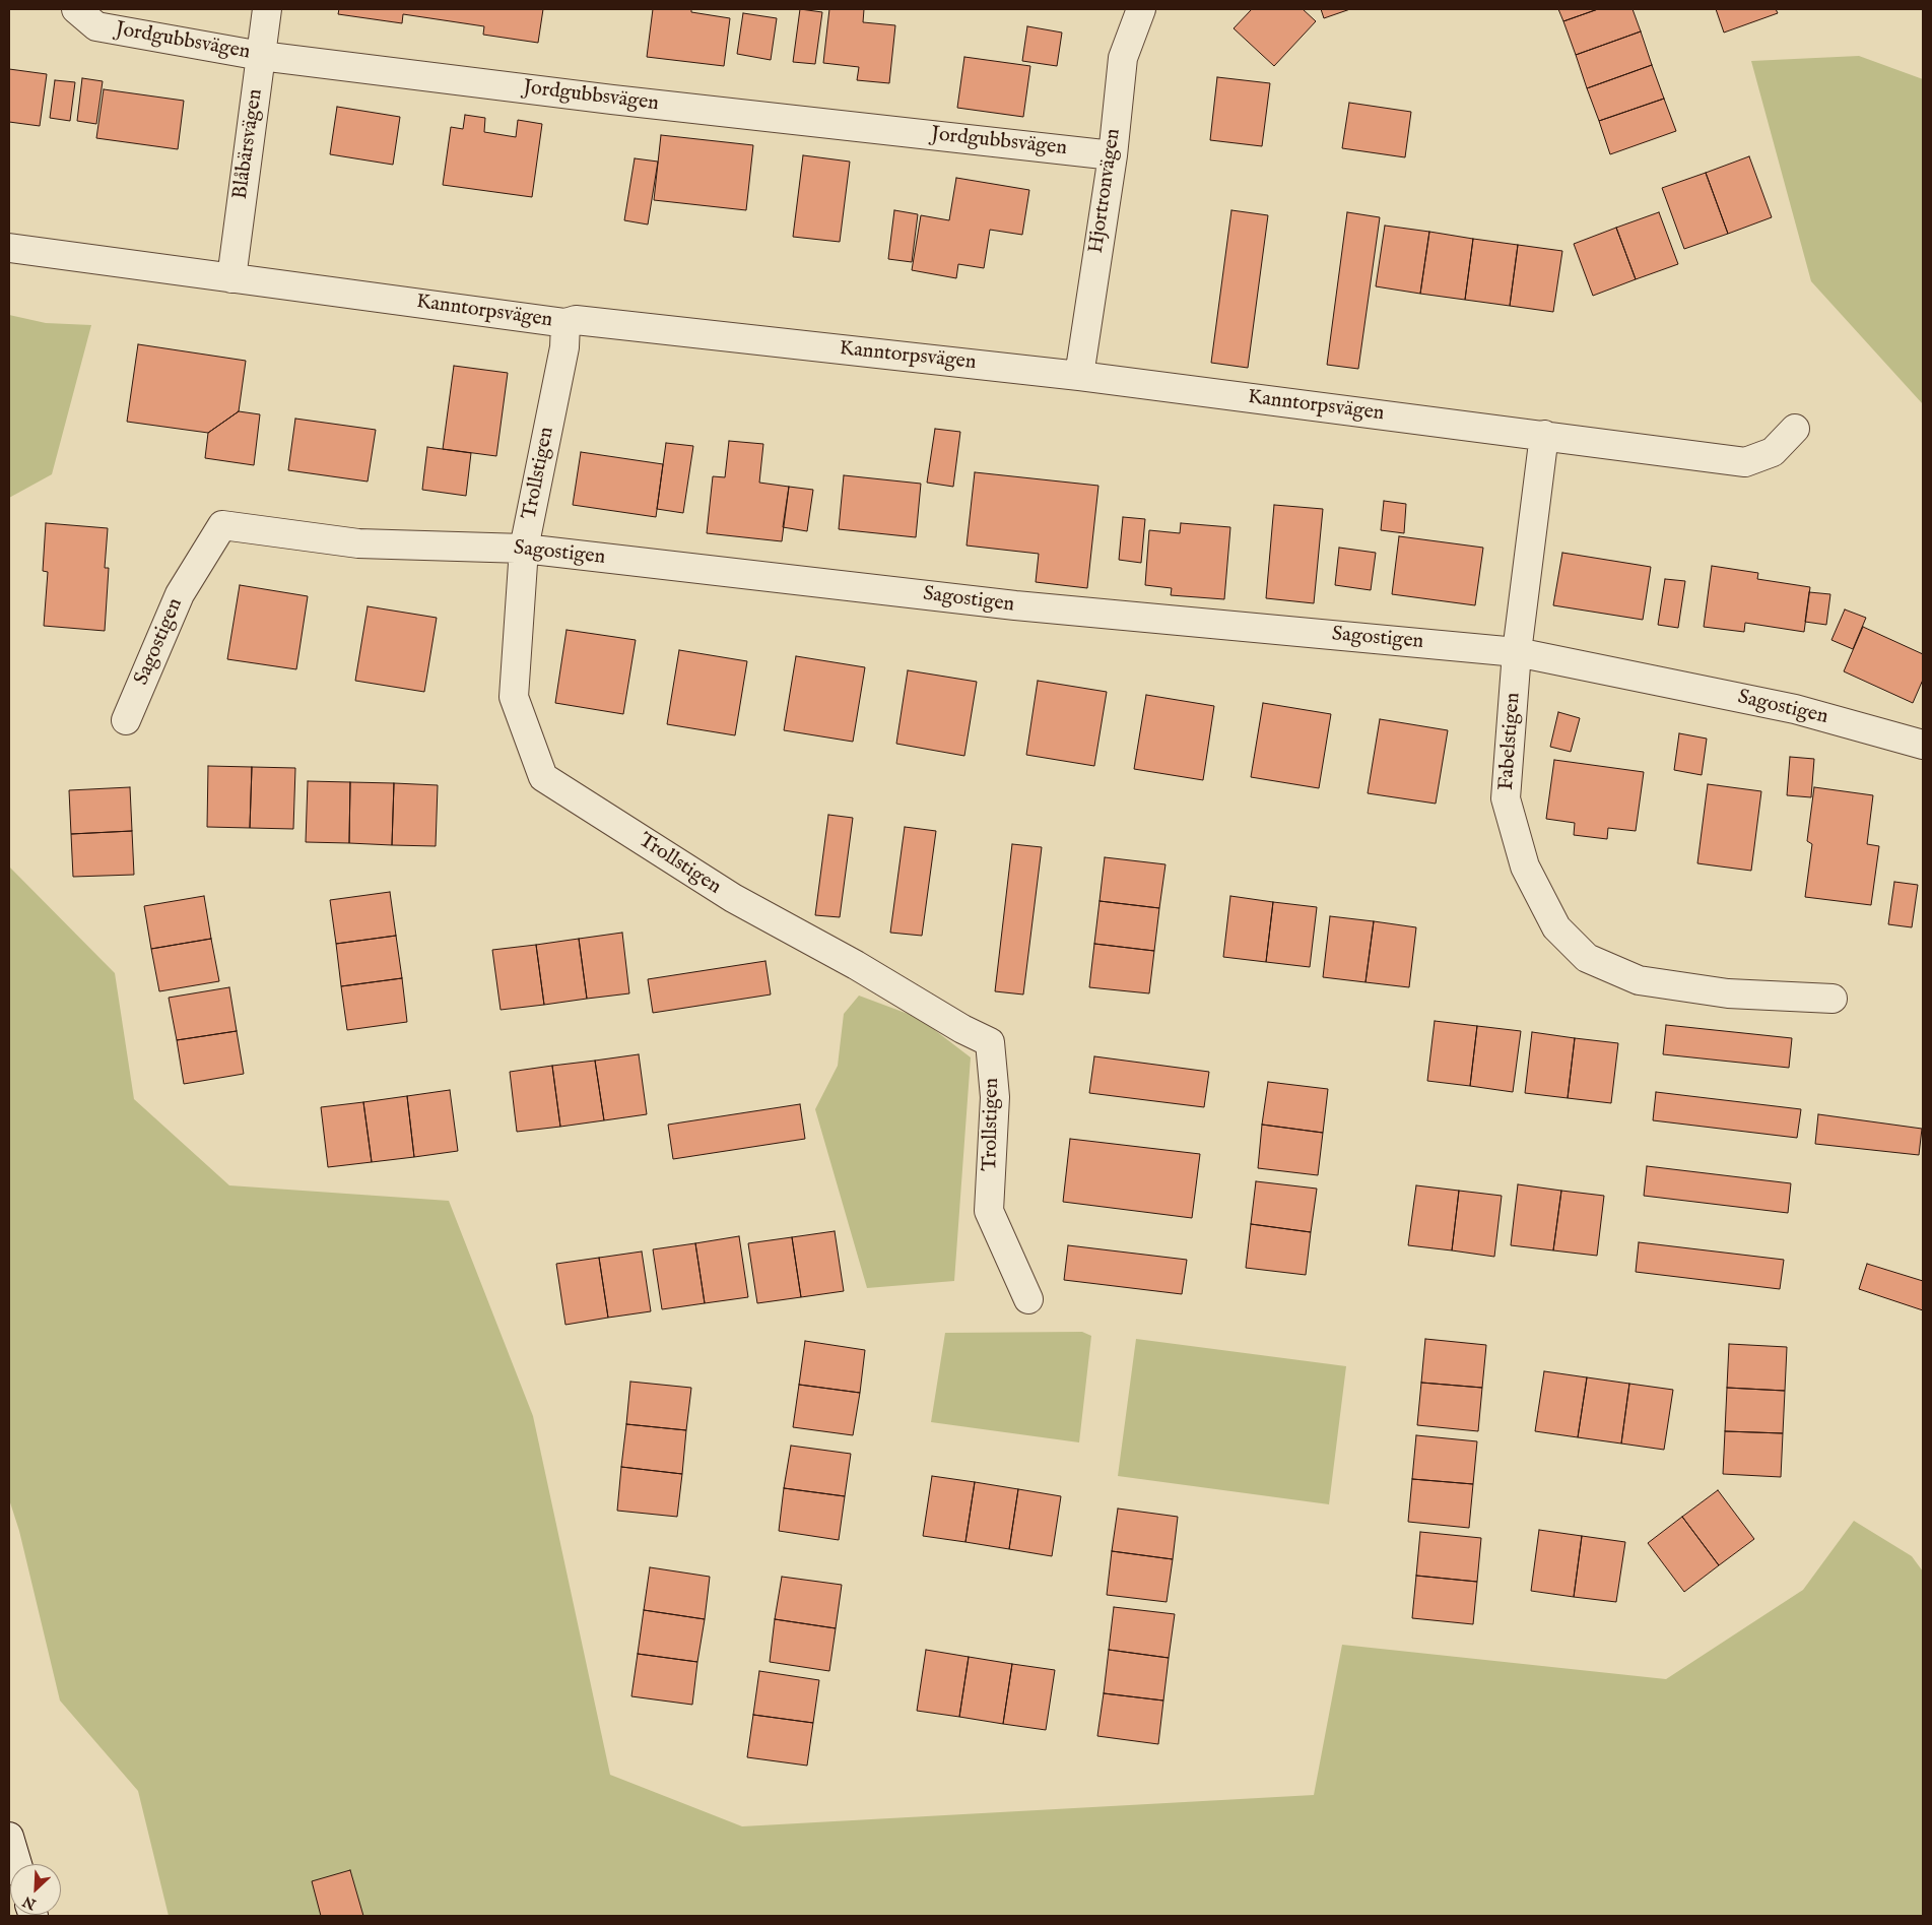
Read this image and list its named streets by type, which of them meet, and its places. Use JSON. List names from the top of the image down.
{
  "streets": {
    "street": [
      "Jordgubbsvägen",
      "Blåbärsvägen",
      "Hjortronvägen",
      "Kanntorpsvägen",
      "Trollstigen",
      "Sagostigen",
      "Fabelstigen"
    ]
  },
  "crossings": [
    ["Jordgubbsvägen", "Blåbärsvägen"],
    ["Jordgubbsvägen", "Hjortronvägen"],
    ["Blåbärsvägen", "Kanntorpsvägen"],
    ["Hjortronvägen", "Kanntorpsvägen"],
    ["Kanntorpsvägen", "Trollstigen"],
    ["Kanntorpsvägen", "Fabelstigen"],
    ["Trollstigen", "Sagostigen"],
    ["Sagostigen", "Fabelstigen"]
  ],
  "north": "bottom left"
}
